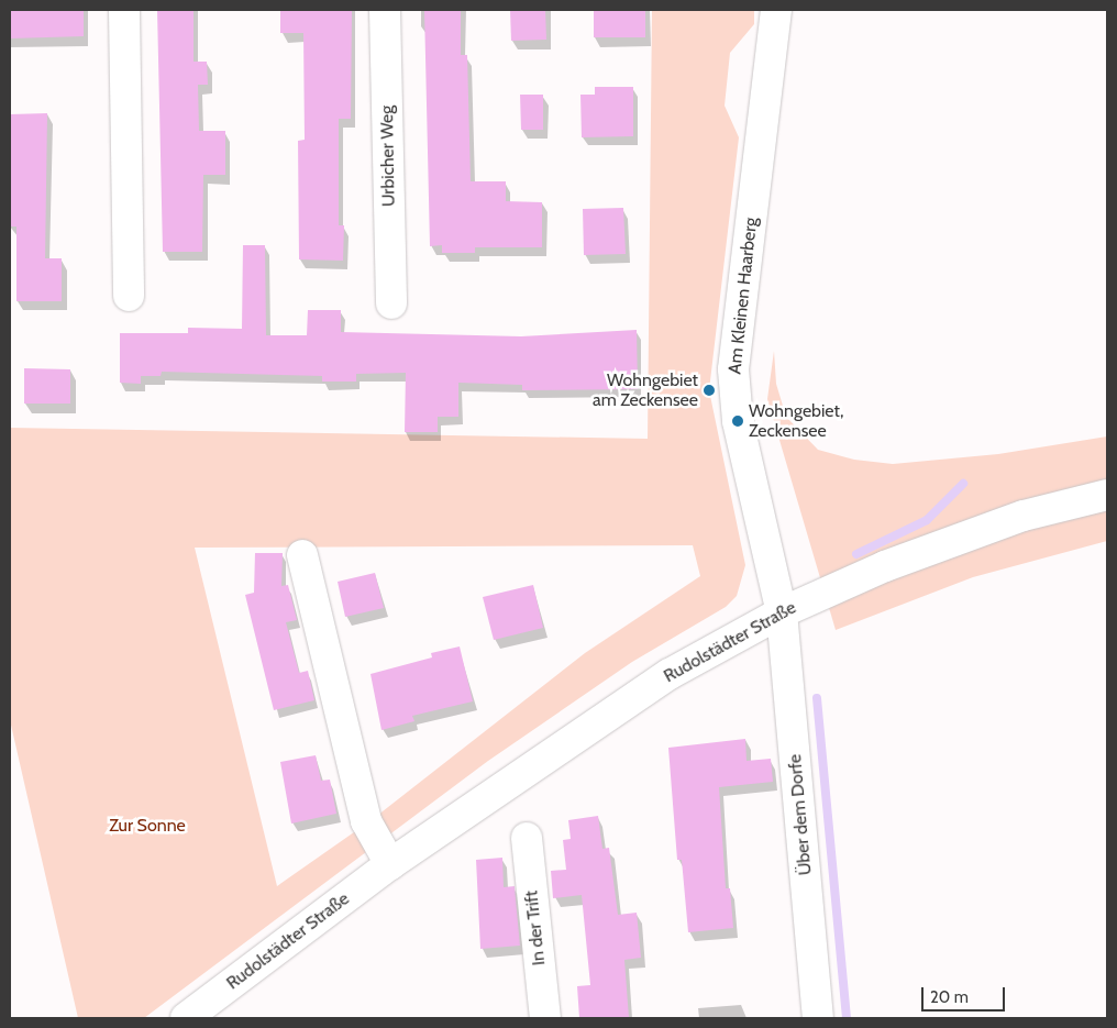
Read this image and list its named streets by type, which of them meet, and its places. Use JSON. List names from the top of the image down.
{
  "streets": {
    "street": [
      "Urbicher Weg",
      "Am Kleinen Haarberg",
      "Rudolstädter Straße",
      "Über dem Dorfe",
      "In der Trift"
    ]
  },
  "crossings": [
    ["Am Kleinen Haarberg", "Rudolstädter Straße"],
    ["Am Kleinen Haarberg", "Über dem Dorfe"],
    ["Rudolstädter Straße", "Über dem Dorfe"]
  ],
  "parks": ["Zur Sonne"],
  "places": ["Wohngebiet am Zeckensee", "Wohngebiet, Zeckensee"],
  "scale_bar": "20 m"
}
